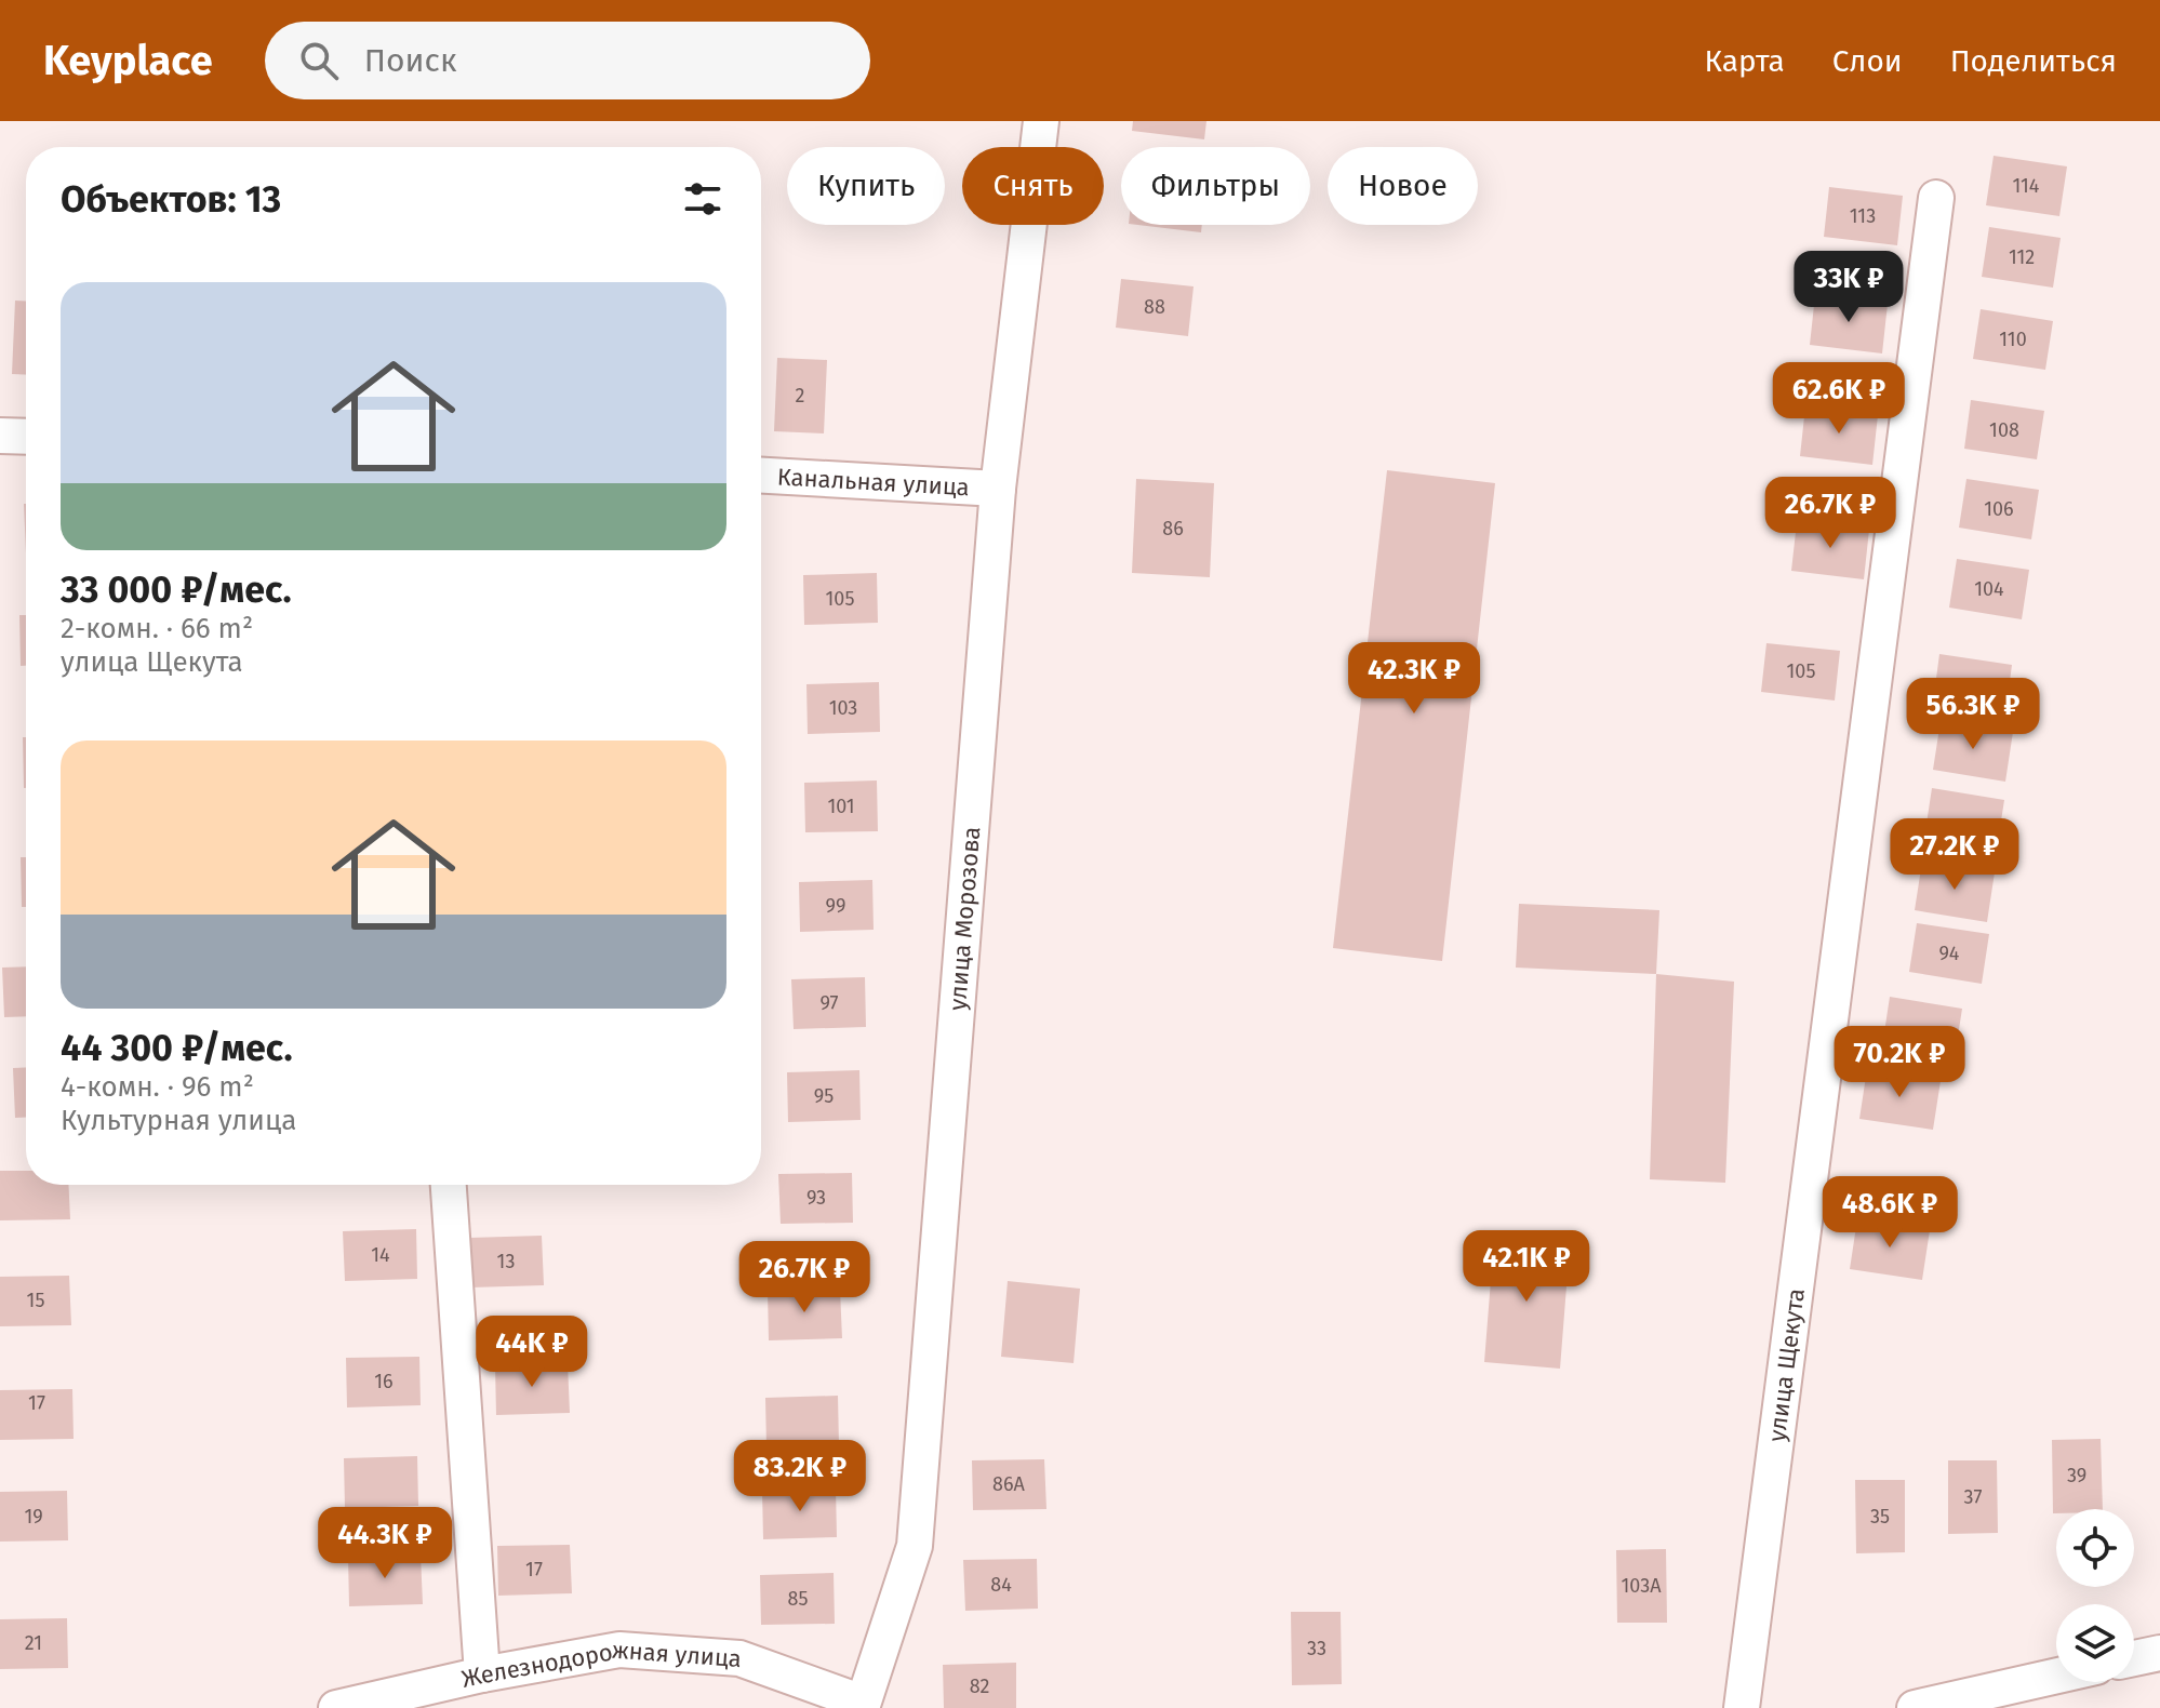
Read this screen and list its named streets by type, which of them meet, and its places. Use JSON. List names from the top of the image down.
{
  "streets": {
    "street": [
      "Канальная улица",
      "улица Морозова",
      "улица Щекута",
      "Железнодорожная улица"
    ]
  },
  "crossings": [
    ["Канальная улица", "улица Морозова"],
    ["улица Морозова", "Железнодорожная улица"]
  ],
  "house_numbers": [
    "114",
    "113",
    "112",
    "88",
    "110",
    "2",
    "108",
    "106",
    "86",
    "104",
    "105",
    "105",
    "103",
    "101",
    "99",
    "94",
    "97",
    "95",
    "93",
    "14",
    "13",
    "15",
    "16",
    "17",
    "39",
    "86А",
    "37",
    "19",
    "35",
    "17",
    "84",
    "103А",
    "85",
    "21",
    "33",
    "82"
  ],
  "page": {
    "header": "Keyplace",
    "search": "Поиск",
    "nav": ["Карта", "Слои", "Поделиться"],
    "chip": [
      "Купить",
      "Снять",
      "Фильтры",
      "Новое"
    ],
    "heading": "Объектов: 13",
    "price": [
      "33K ₽",
      "62.6K ₽",
      "26.7K ₽",
      "42.3K ₽",
      "56.3K ₽",
      "27.2K ₽",
      "70.2K ₽",
      "48.6K ₽",
      "42.1K ₽",
      "26.7K ₽",
      "44K ₽",
      "83.2K ₽",
      "44.3K ₽"
    ],
    "list": [
      {
        "name": "33 000 ₽/мес.",
        "note": "2-комн. · 66 m² · улица Щекута"
      },
      {
        "name": "44 300 ₽/мес.",
        "note": "4-комн. · 96 m² · Культурная улица"
      }
    ]
  }
}
